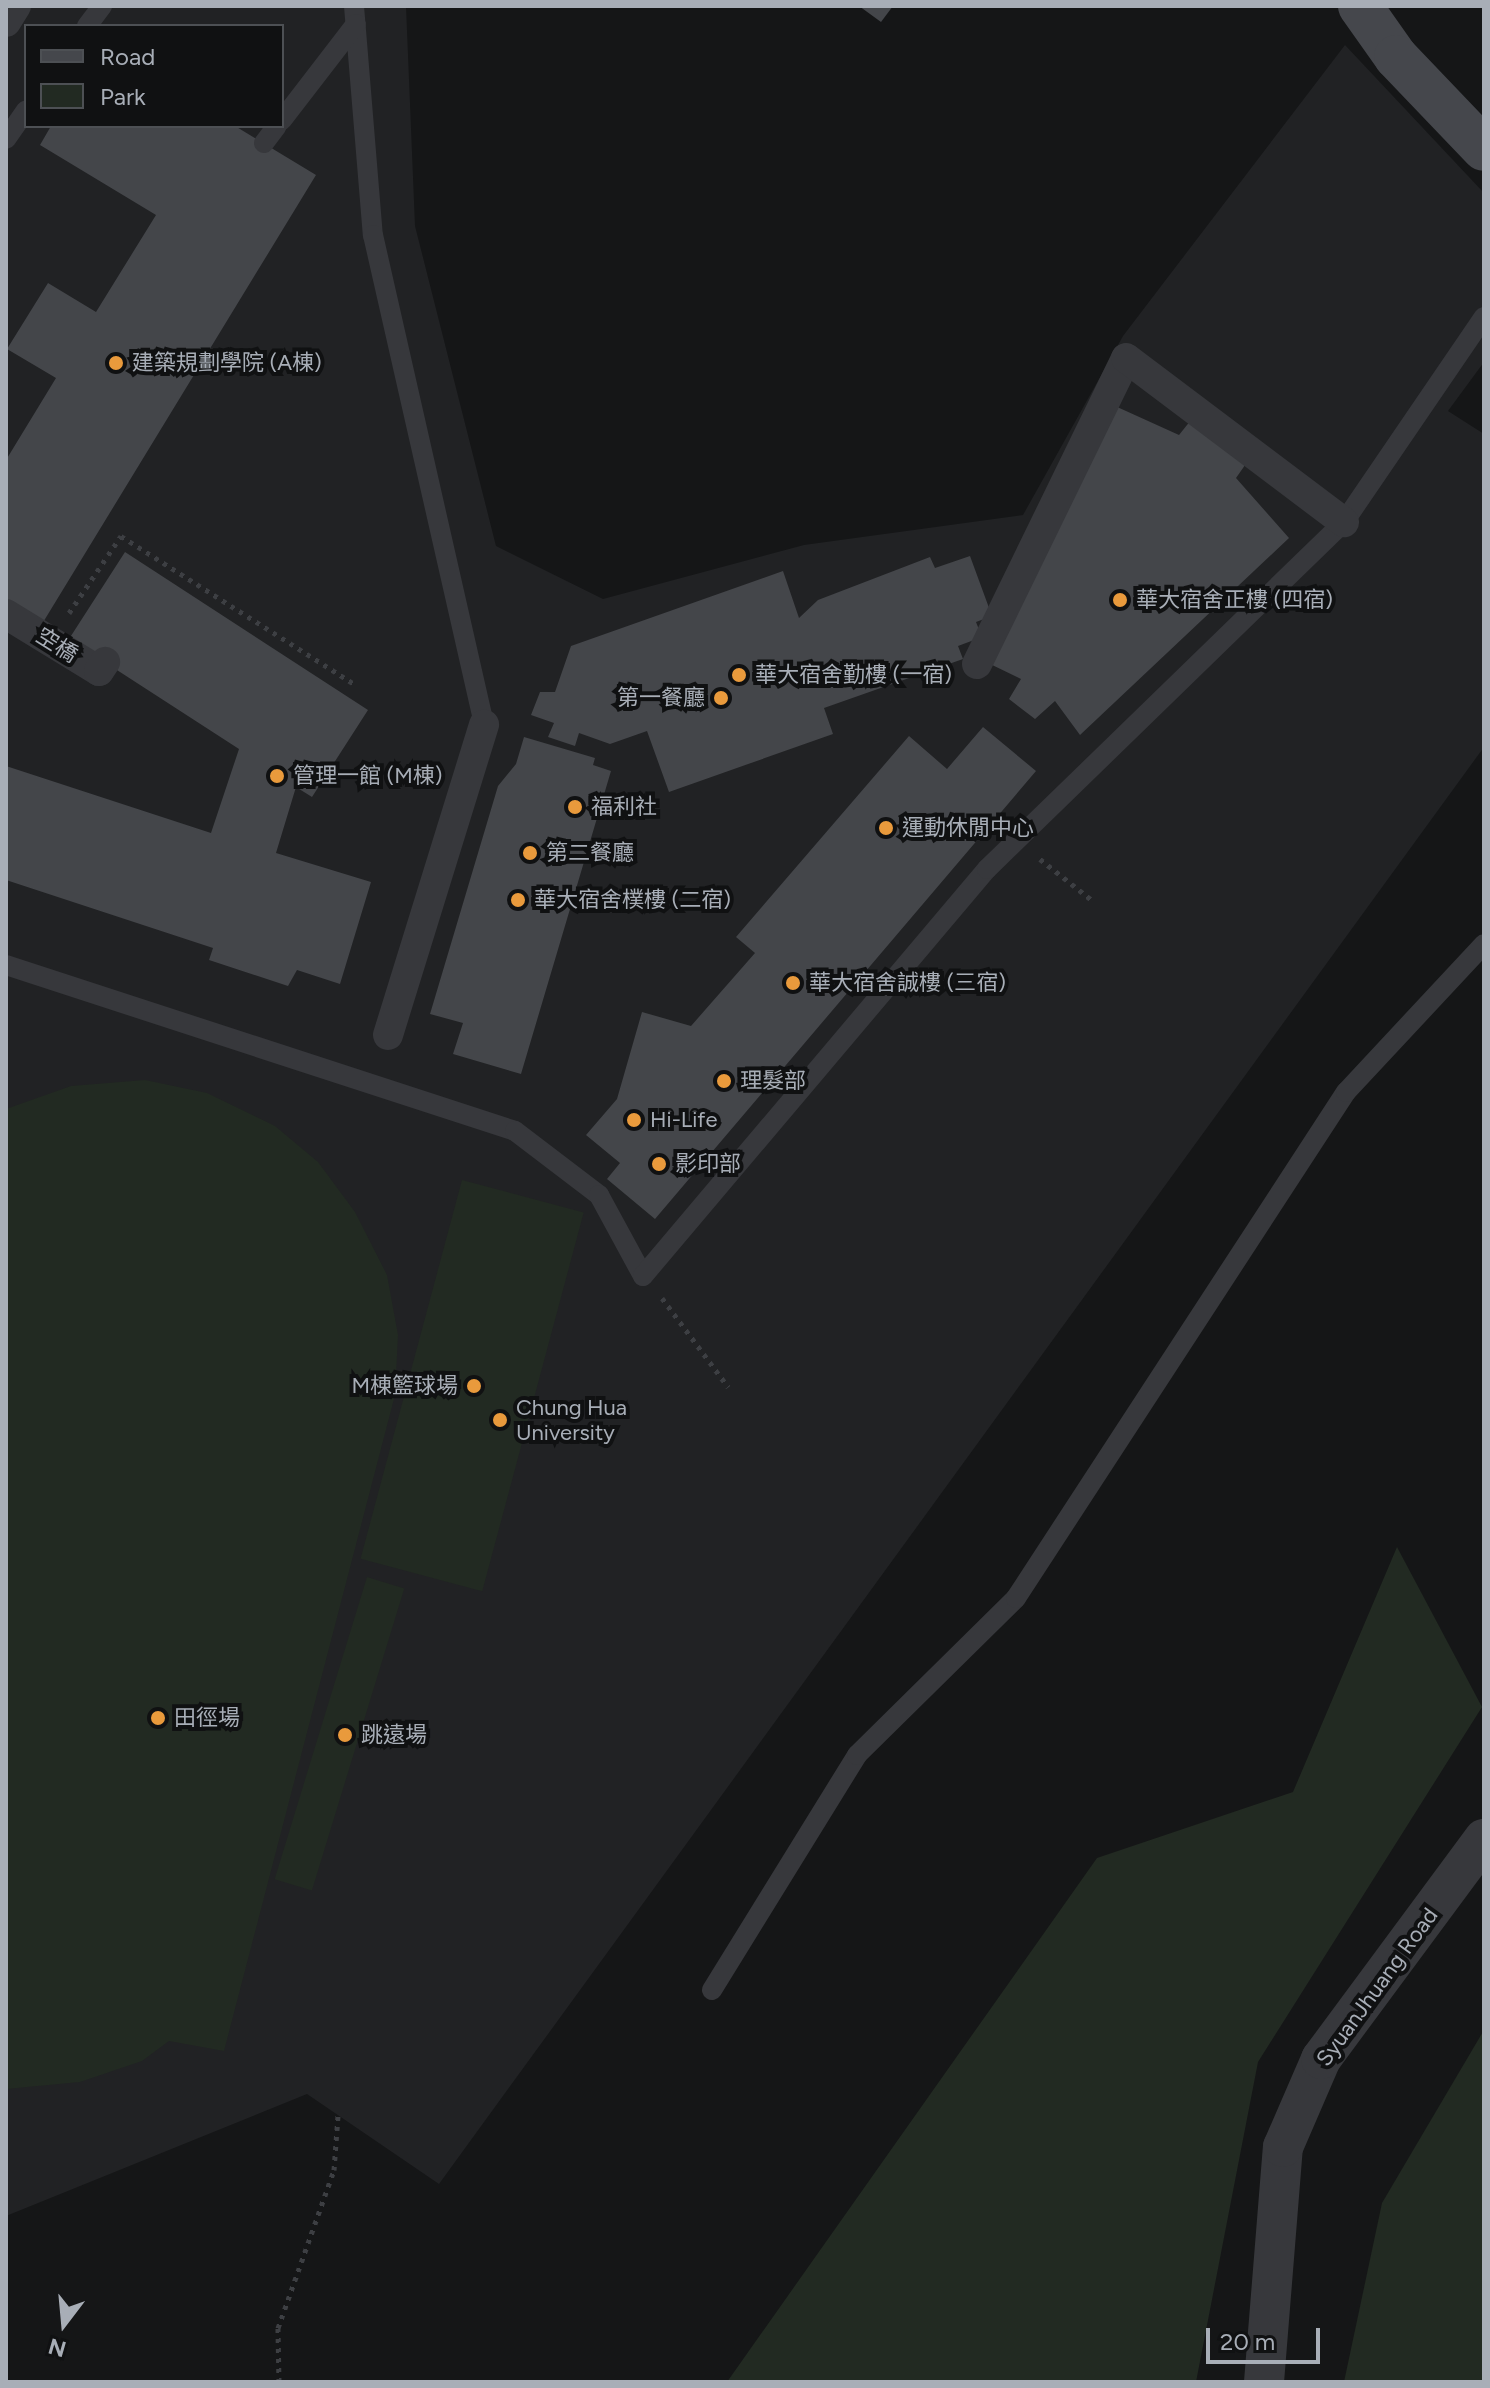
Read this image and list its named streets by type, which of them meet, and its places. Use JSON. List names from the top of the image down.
{
  "streets": {
    "street": ["空橋", "SyuanJhuang Road"]
  },
  "places": [
    "建築規劃學院 (A棟)",
    "華大宿舍正樓 (四宿)",
    "華大宿舍勤樓 (一宿)",
    "第一餐廳",
    "管理一館 (M棟)",
    "福利社",
    "運動休閒中心",
    "第二餐廳",
    "華大宿舍樸樓 (二宿)",
    "華大宿舍誠樓 (三宿)",
    "理髮部",
    "Hi-Life",
    "影印部",
    "M棟籃球場",
    "Chung Hua University",
    "田徑場",
    "跳遠場"
  ],
  "legend": ["Road", "Park"],
  "scale_bar": "20 m",
  "north": "bottom"
}
